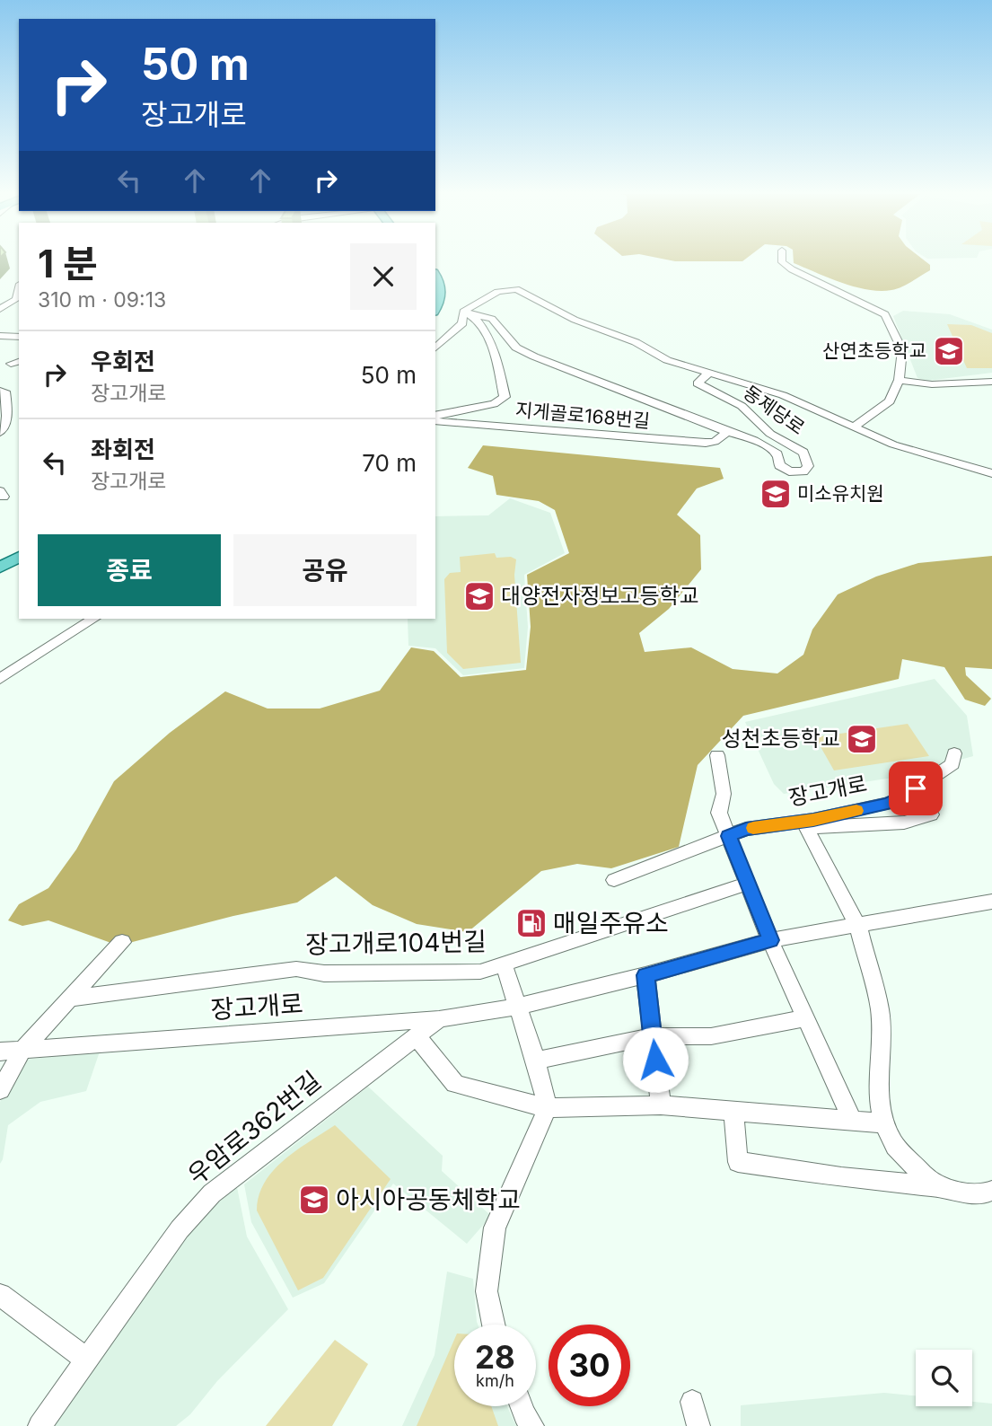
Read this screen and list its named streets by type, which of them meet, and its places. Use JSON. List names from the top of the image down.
{
  "streets": {
    "street": [
      "동제당로",
      "지게골로168번길",
      "장고개로",
      "장고개로104번길",
      "우암로362번길"
    ]
  },
  "crossings": [
    ["동제당로", "지게골로168번길"],
    ["장고개로", "우암로362번길"]
  ],
  "places": {
    "school or university": [
      "산연초등학교",
      "미소유치원",
      "대양전자정보고등학교",
      "성천초등학교",
      "아시아공동체학교"
    ],
    "fuel station": ["매일주유소"]
  },
  "page": {
    "turn": ["50 m", "장고개로"],
    "heading": ["1 분", "310 m · 09:13"],
    "list": [
      {
        "name": "우회전",
        "note": "장고개로",
        "value": "50 m"
      },
      {
        "name": "좌회전",
        "note": "장고개로",
        "value": "70 m"
      }
    ],
    "buttons": ["종료", "공유"],
    "speed": "28 km/h",
    "limit": "30"
  }
}
